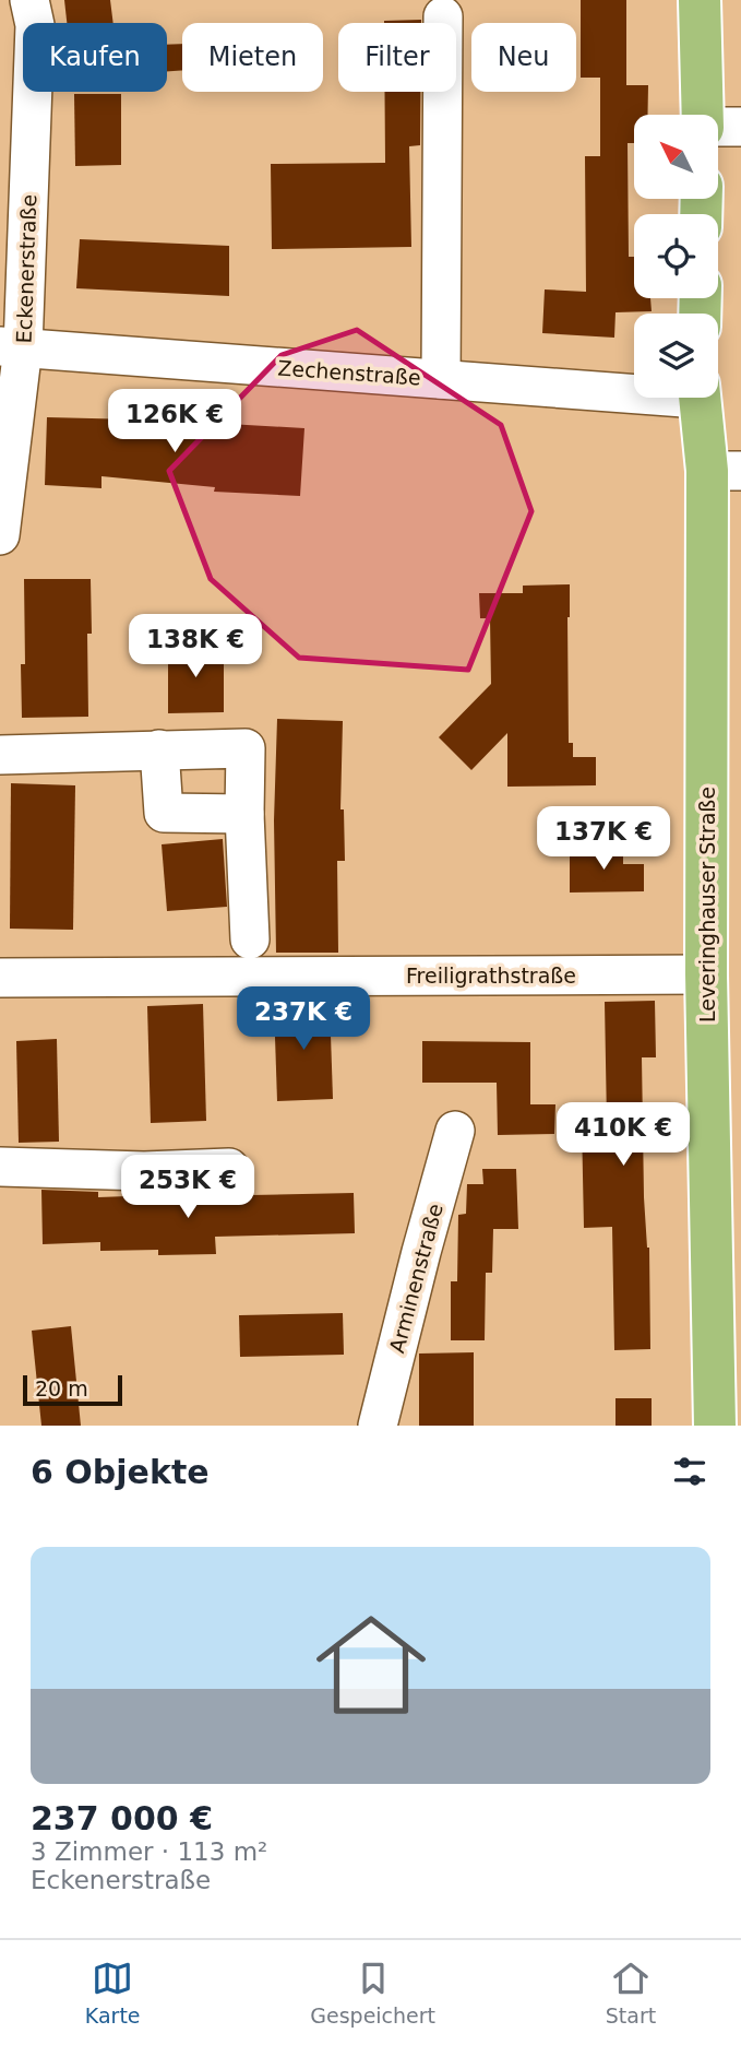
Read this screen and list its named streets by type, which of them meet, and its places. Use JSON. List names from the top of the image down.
{
  "streets": {
    "main road": ["Leveringhauser Straße"],
    "street": [
      "Eckenerstraße",
      "Zechenstraße",
      "Freiligrathstraße",
      "Arminenstraße"
    ]
  },
  "crossings": [
    ["Eckenerstraße", "Zechenstraße"],
    ["Leveringhauser Straße", "Freiligrathstraße"]
  ],
  "scale_bar": "20 m",
  "north": "top left",
  "page": {
    "chip": [
      "Kaufen",
      "Mieten",
      "Filter",
      "Neu"
    ],
    "price": [
      "126K €",
      "138K €",
      "137K €",
      "237K €",
      "410K €",
      "253K €"
    ],
    "scale": "20 m",
    "heading": "6 Objekte",
    "list": [
      {
        "name": "237 000 €",
        "note": "3 Zimmer · 113 m² · Eckenerstraße"
      }
    ],
    "tabs": ["Karte", "Gespeichert", "Start"]
  }
}
